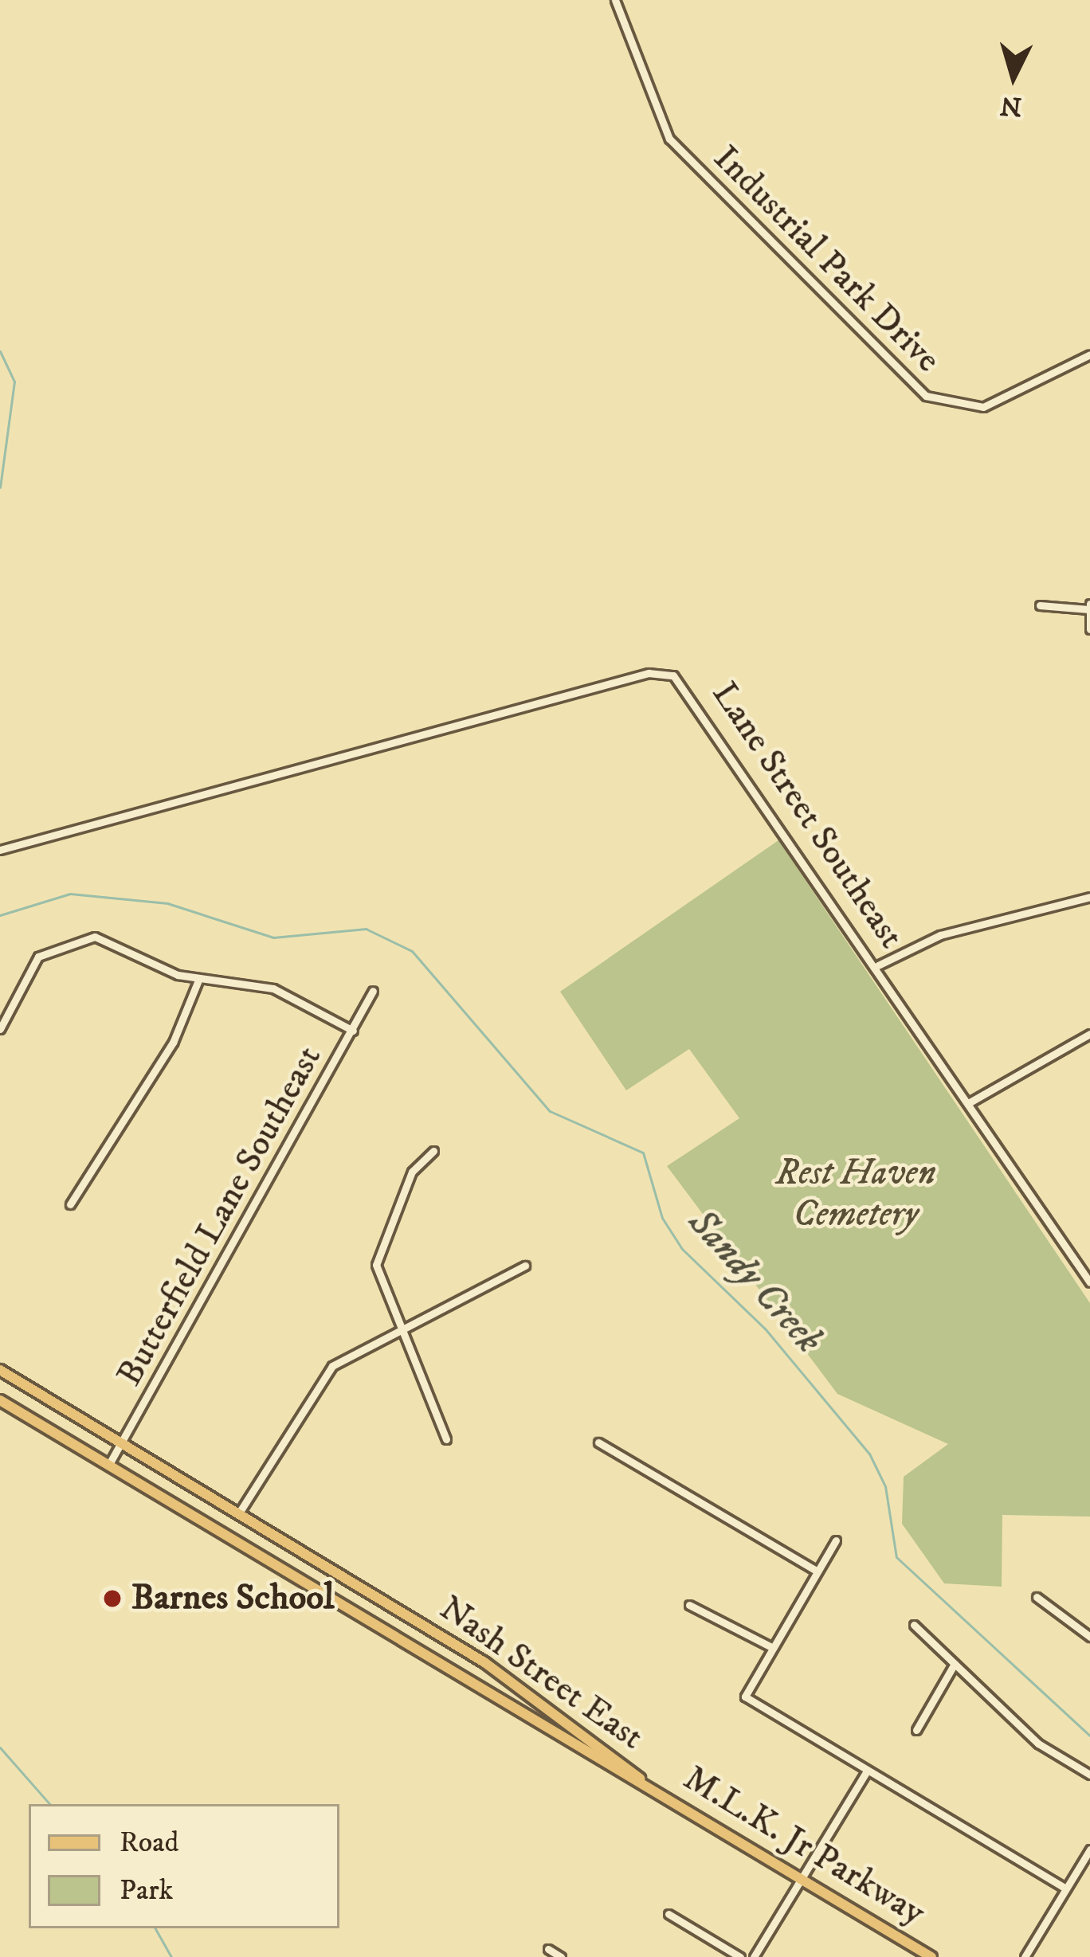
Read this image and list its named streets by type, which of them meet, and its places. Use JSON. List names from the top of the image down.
{
  "streets": {
    "main road": ["Nash Street East", "M.L.K. Jr Parkway"],
    "street": ["Industrial Park Drive", "Lane Street Southeast", "Butterfield Lane Southeast"]
  },
  "crossings": [
    ["Butterfield Lane Southeast", "Nash Street East"],
    ["Nash Street East", "M.L.K. Jr Parkway"]
  ],
  "water": ["Sandy Creek"],
  "parks": ["Rest Haven Cemetery"],
  "places": ["Barnes School"],
  "legend": ["Road", "Park"],
  "north": "bottom"
}
